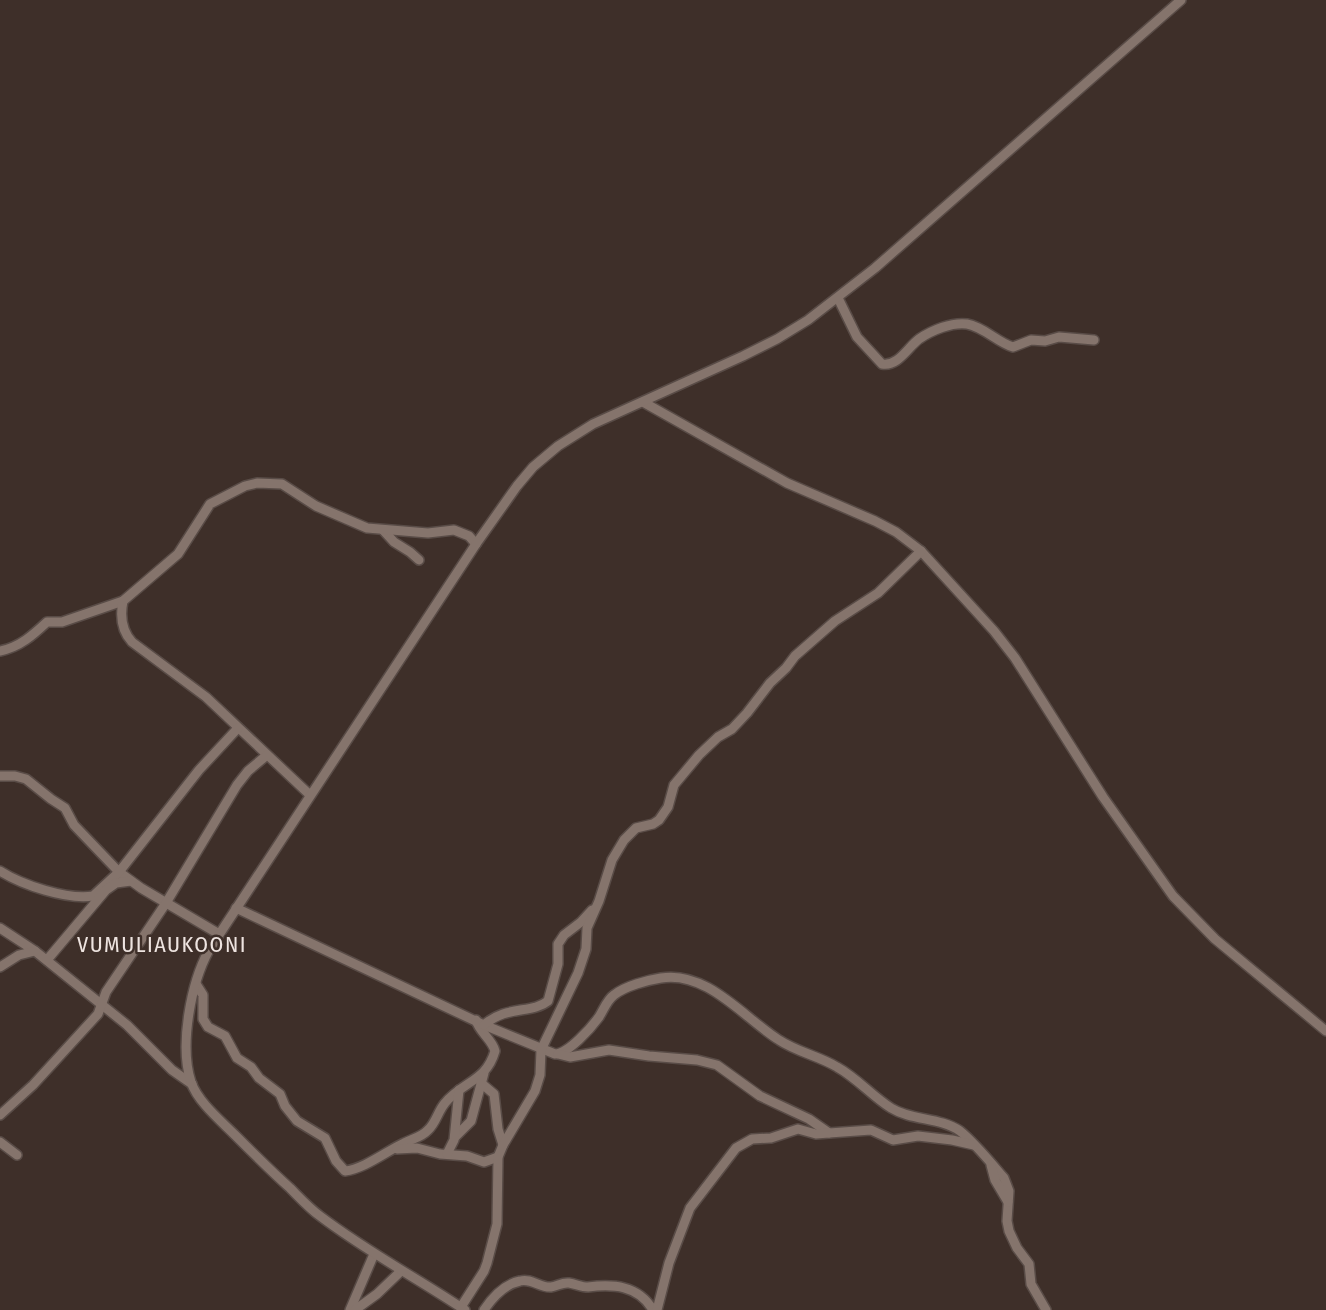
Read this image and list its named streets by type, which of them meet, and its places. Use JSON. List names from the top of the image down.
{
  "districts": ["VUMULIAUKOONI"]
}
